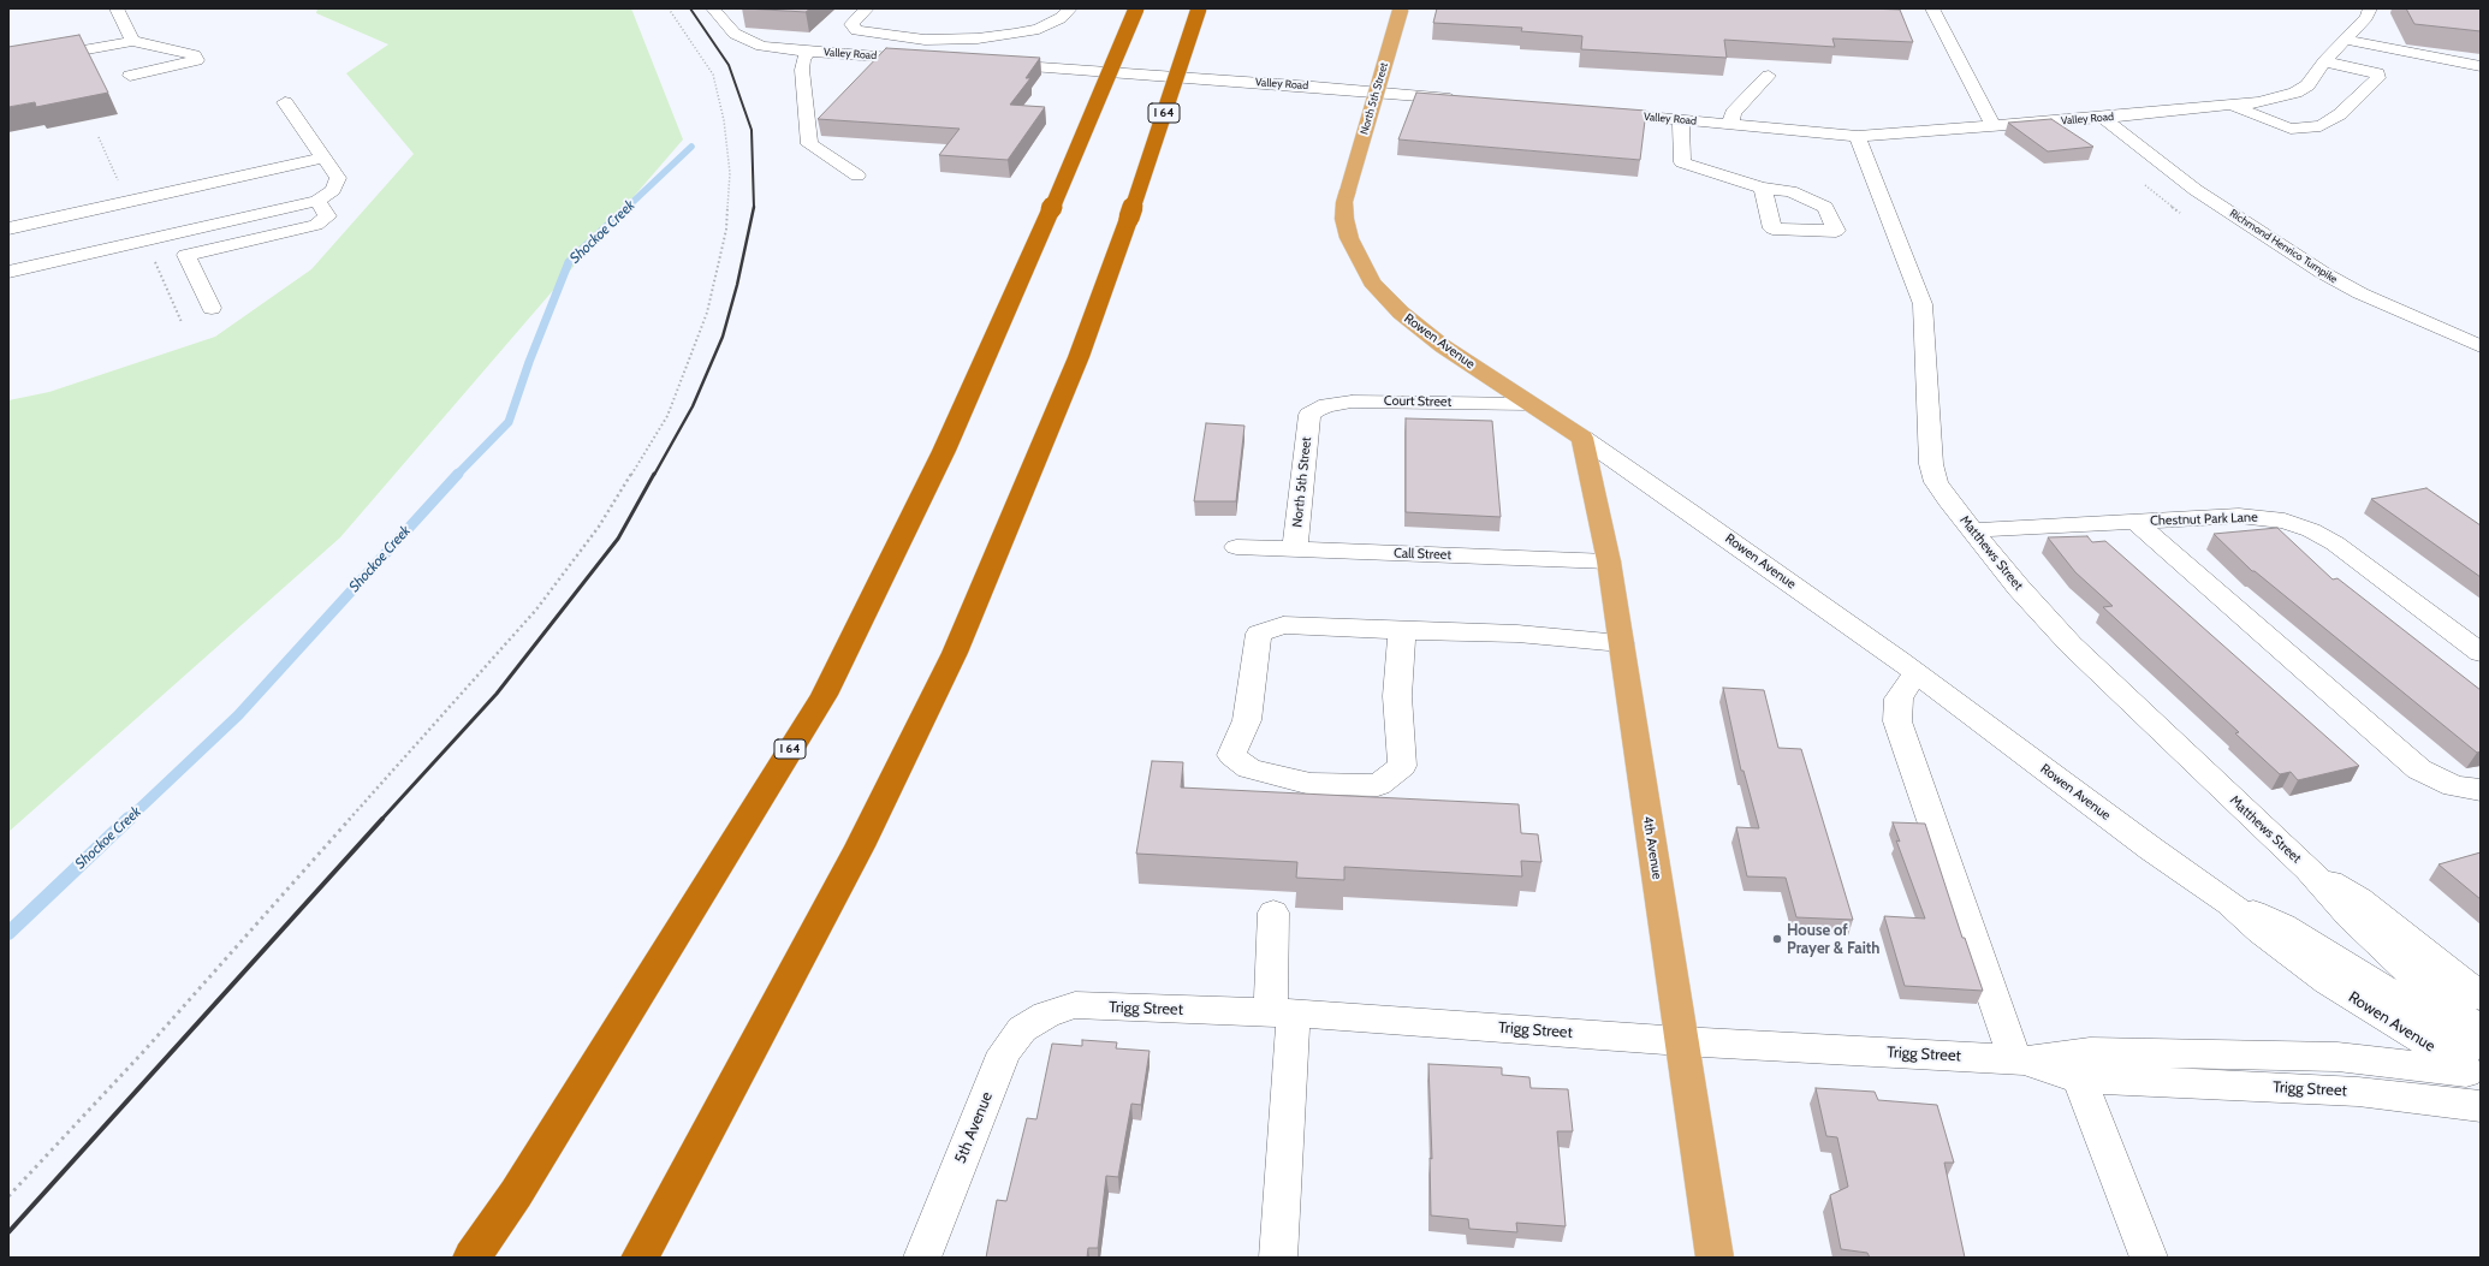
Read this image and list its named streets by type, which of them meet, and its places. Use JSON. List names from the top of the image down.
{
  "streets": {
    "highway": ["I 64"],
    "main road": ["North 5th Street", "Rowen Avenue", "4th Avenue"],
    "street": [
      "Valley Road",
      "Richmond Henrico Turnpike",
      "Court Street",
      "Chestnut Park Lane",
      "Matthews Street",
      "Call Street",
      "Trigg Street",
      "5th Avenue"
    ]
  },
  "crossings": [
    ["Valley Road", "Richmond Henrico Turnpike"],
    ["Valley Road", "Matthews Street"],
    ["North 5th Street", "Rowen Avenue"],
    ["North 5th Street", "Court Street"],
    ["North 5th Street", "Call Street"],
    ["Rowen Avenue", "Court Street"],
    ["Rowen Avenue", "Matthews Street"],
    ["Rowen Avenue", "4th Avenue"],
    ["Rowen Avenue", "Trigg Street"],
    ["Chestnut Park Lane", "Matthews Street"],
    ["Matthews Street", "Trigg Street"],
    ["Call Street", "4th Avenue"],
    ["4th Avenue", "Trigg Street"],
    ["Trigg Street", "5th Avenue"]
  ],
  "water": ["Shockoe Creek"],
  "places": ["House of Prayer & Faith"]
}
